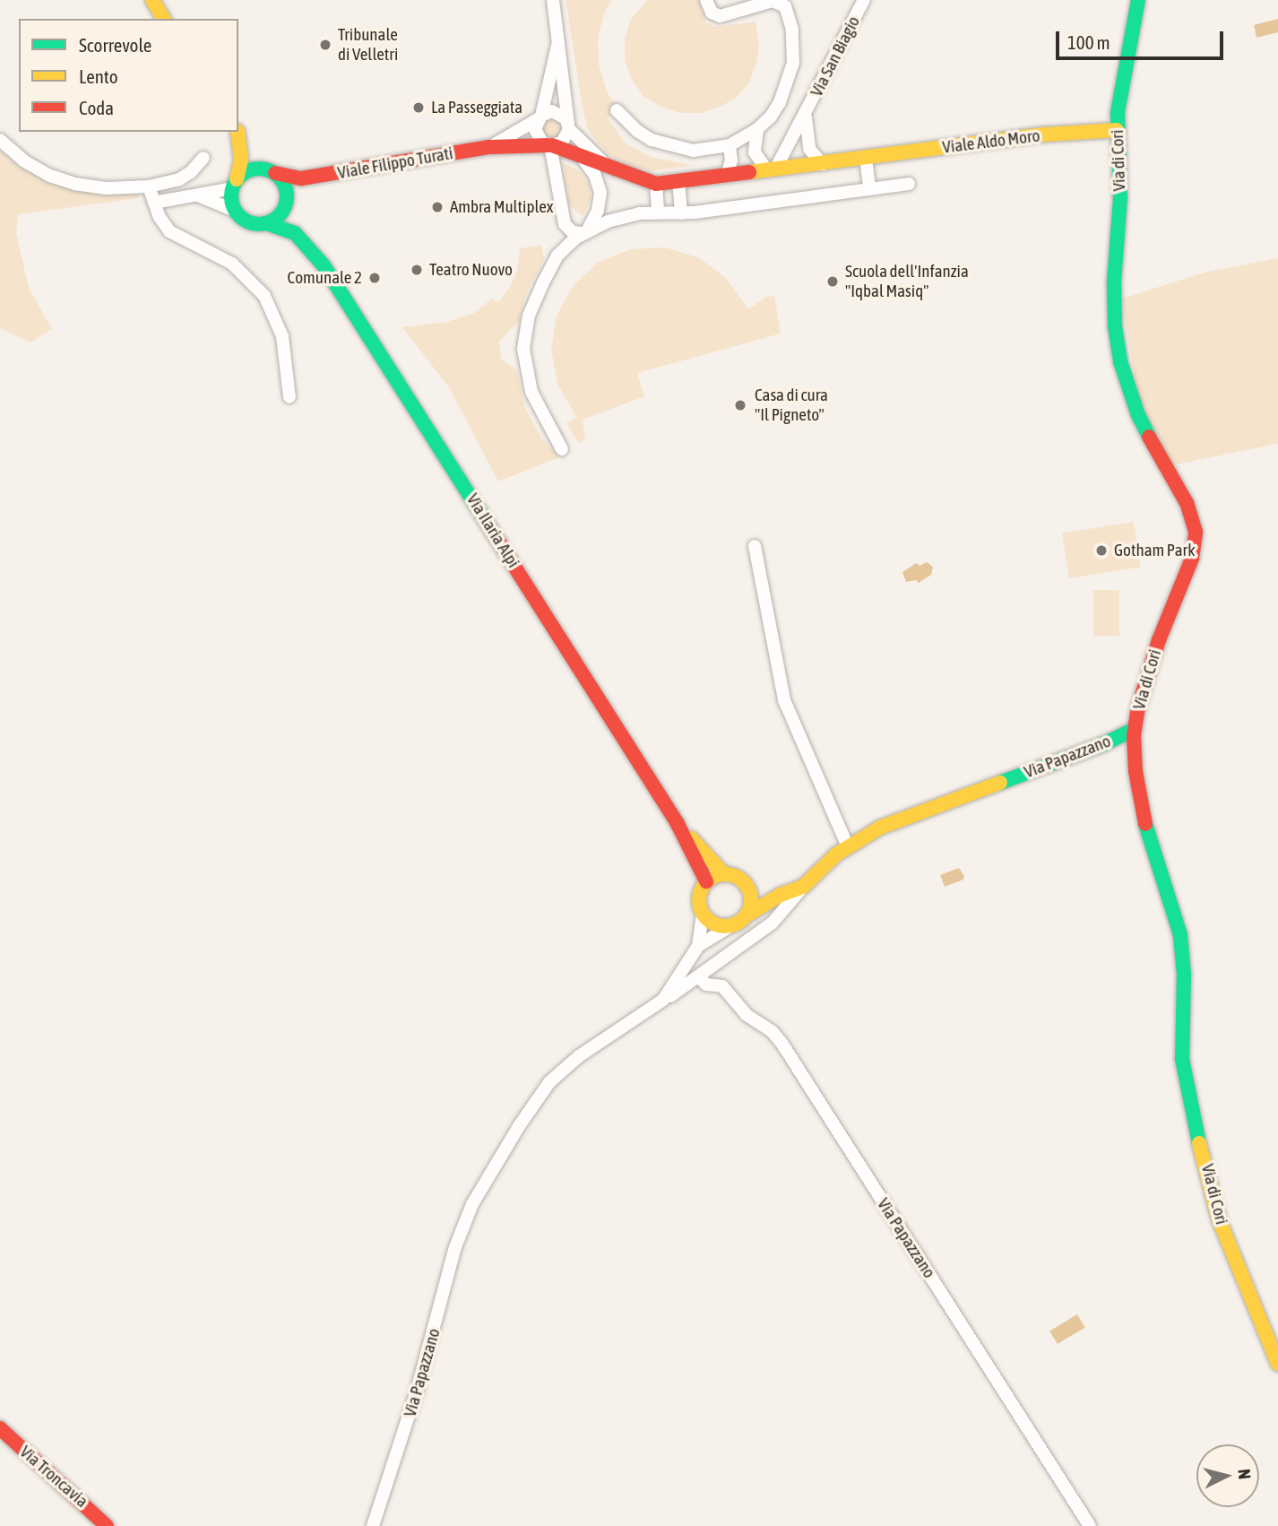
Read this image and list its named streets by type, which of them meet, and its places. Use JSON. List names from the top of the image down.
{
  "streets": {
    "street": [
      "Via San Biagio",
      "Viale Aldo Moro",
      "Via di Cori",
      "Viale Filippo Turati",
      "Via Ilaria Alpi",
      "Via Papazzano",
      "Via Troncavia"
    ]
  },
  "crossings": [
    ["Via San Biagio", "Viale Aldo Moro"],
    ["Viale Aldo Moro", "Via di Cori"],
    ["Via di Cori", "Via Papazzano"],
    ["Viale Filippo Turati", "Via Ilaria Alpi"],
    ["Via Ilaria Alpi", "Via Papazzano"]
  ],
  "places": [
    "Tribunale di Velletri",
    "La Passeggiata",
    "Ambra Multiplex",
    "Teatro Nuovo",
    "Comunale 2",
    "Scuola dell'Infanzia \"Iqbal Masiq\"",
    "Casa di cura \"Il Pigneto\"",
    "Gotham Park"
  ],
  "legend": ["Scorrevole", "Lento", "Coda"],
  "scale_bar": "100 m",
  "north": "right"
}
